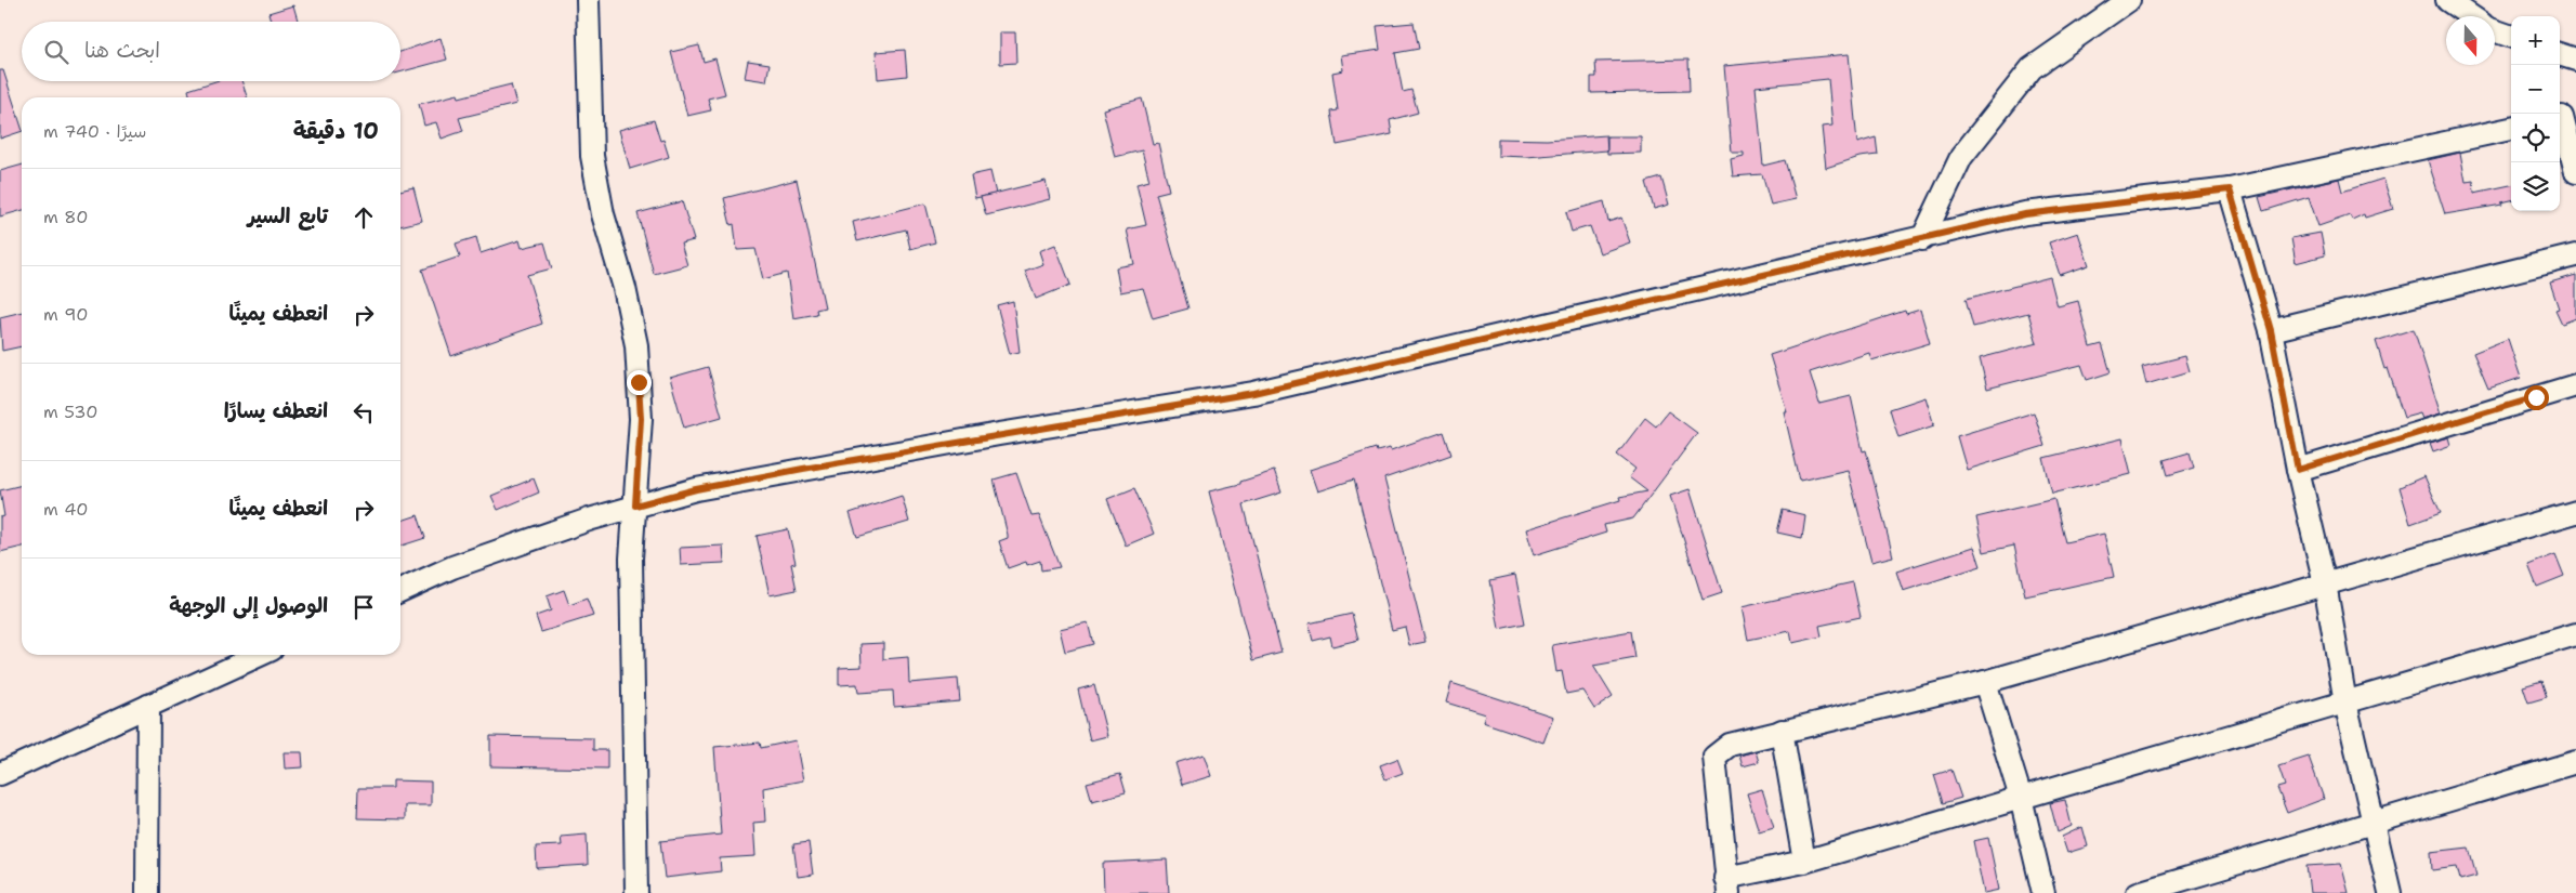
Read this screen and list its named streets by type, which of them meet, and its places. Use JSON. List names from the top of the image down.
{
  "north": "bottom",
  "page": {
    "map_buttons": ["+", "−"],
    "search": "ابحث هنا",
    "heading": ["10 دقيقة", "سيرًا · 740 m"],
    "list": [
      ["تابع السير", "80 m"],
      ["انعطف يمينًا", "90 m"],
      ["انعطف يسارًا", "530 m"],
      ["انعطف يمينًا", "40 m"],
      "الوصول إلى الوجهة"
    ]
  }
}
